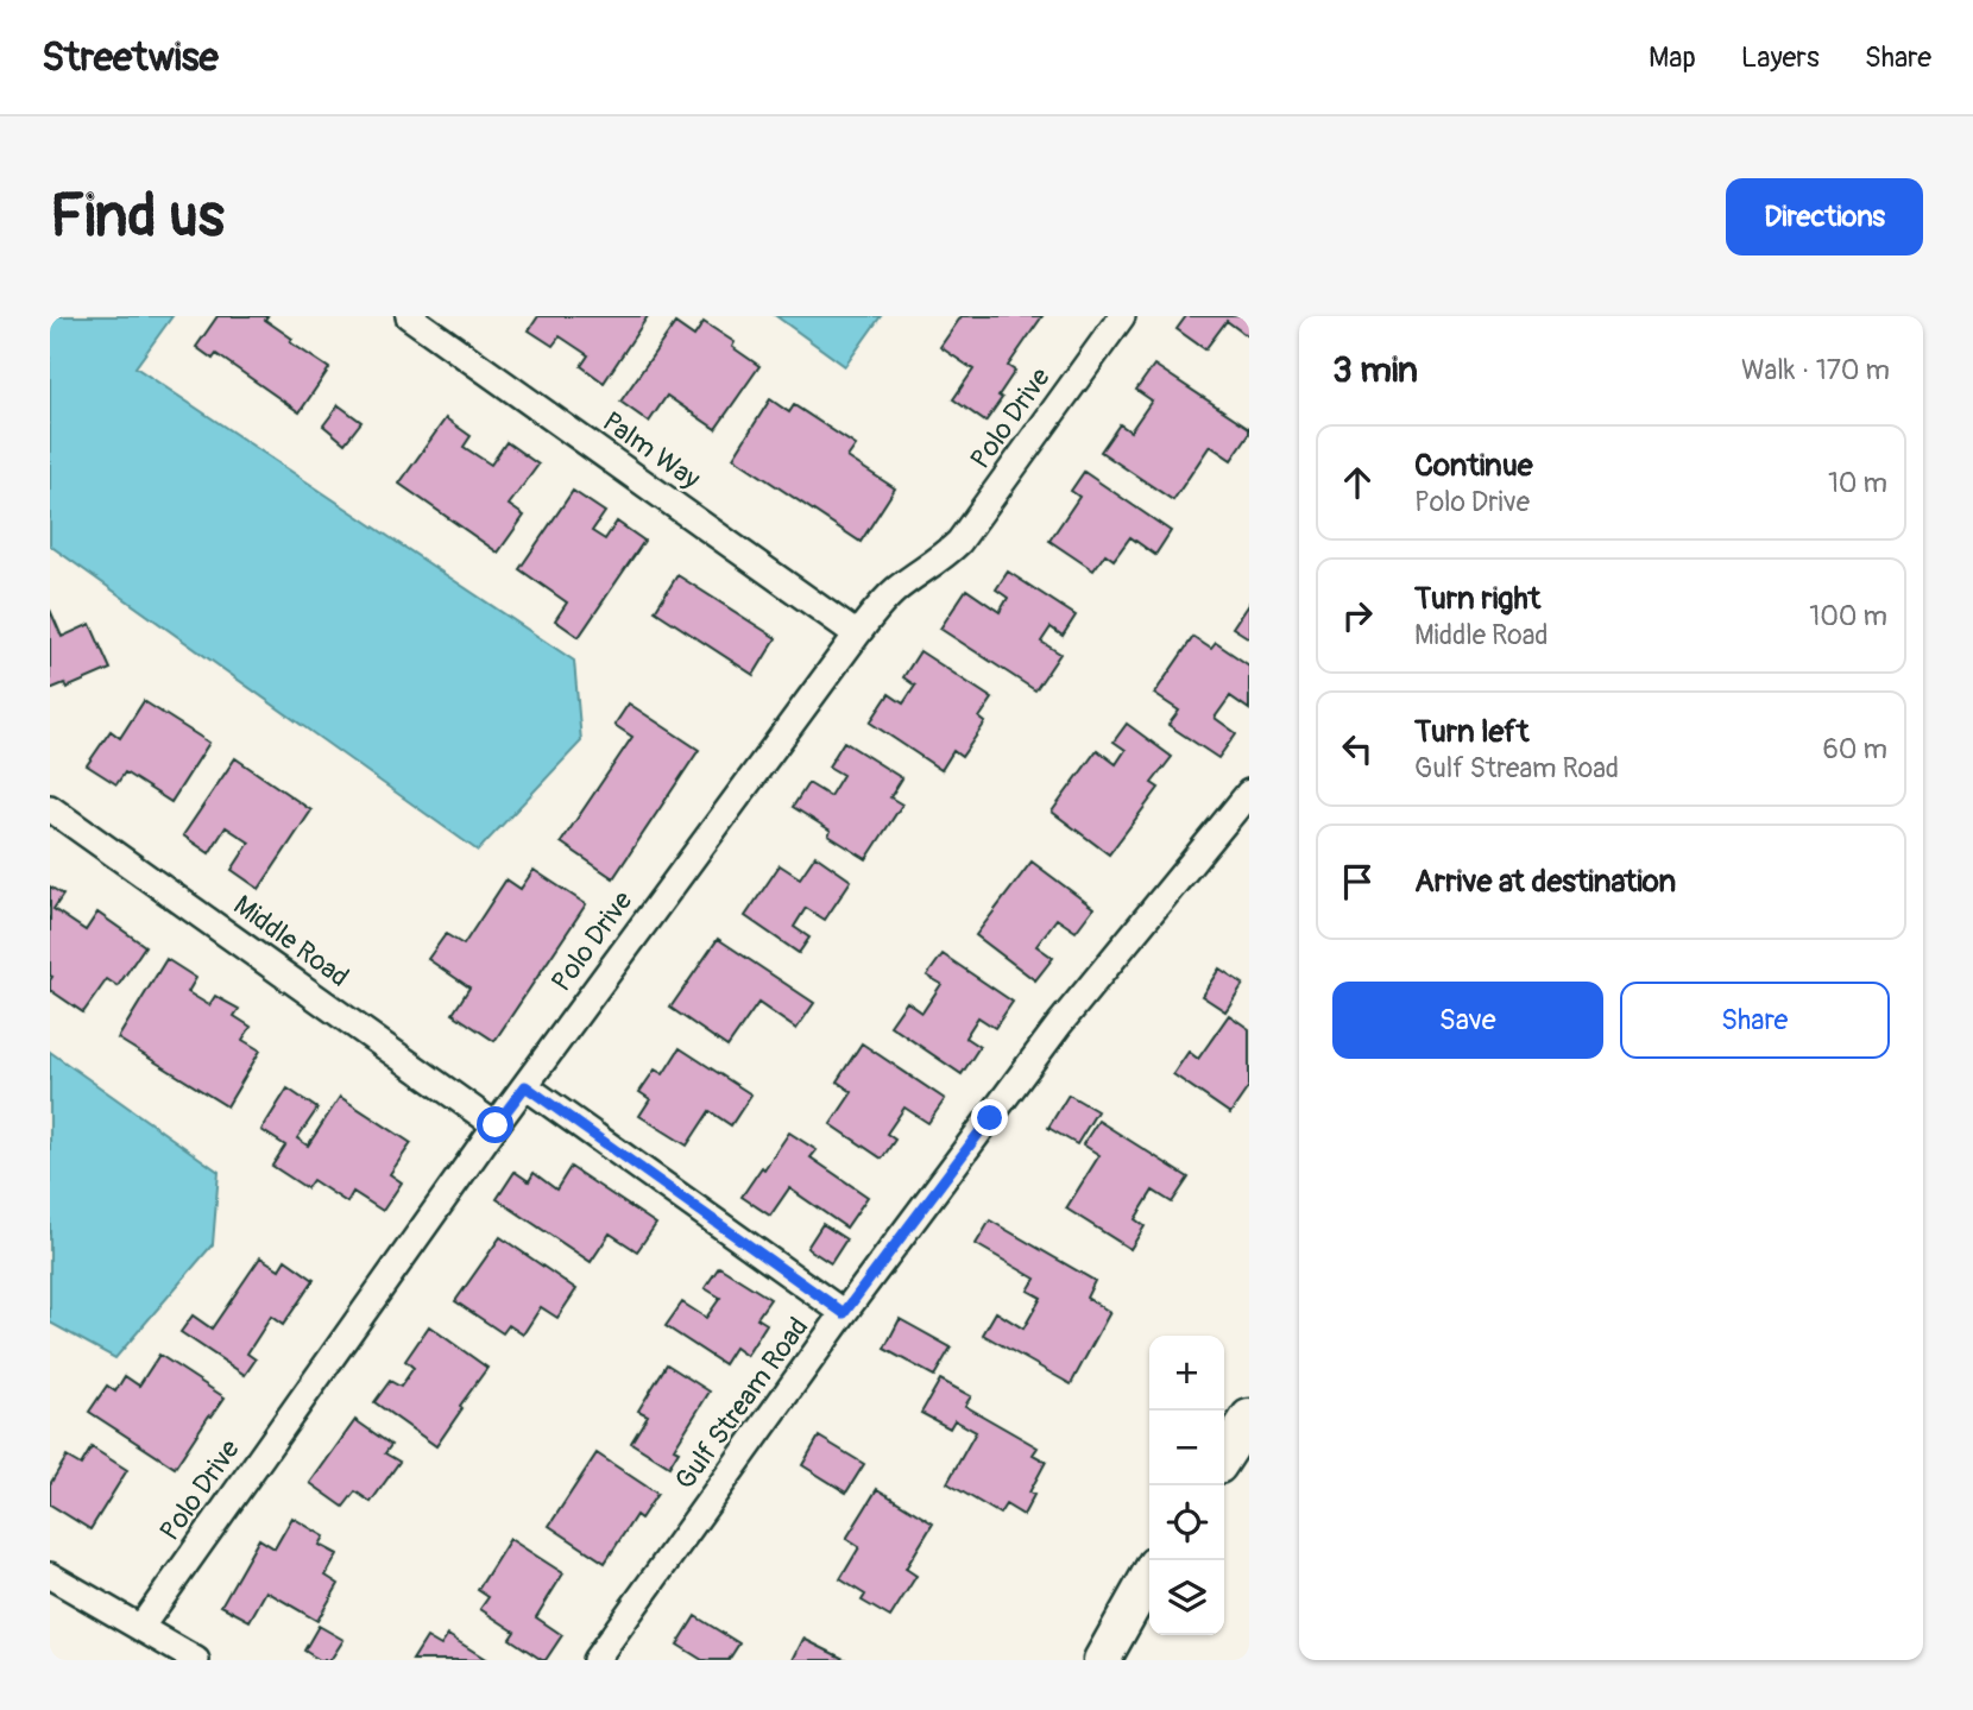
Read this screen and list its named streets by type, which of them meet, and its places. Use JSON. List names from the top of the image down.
{
  "streets": {
    "street": [
      "Polo Drive",
      "Palm Way",
      "Middle Road",
      "Gulf Stream Road"
    ]
  },
  "crossings": [
    ["Polo Drive", "Palm Way"],
    ["Polo Drive", "Middle Road"]
  ],
  "page": {
    "header": "Streetwise",
    "nav": ["Map", "Layers", "Share"],
    "buttons": [
      "Directions",
      ["Save", "Share"]
    ],
    "title": "Find us",
    "heading": ["3 min", "Walk · 170 m"],
    "list": [
      ["Continue", "Polo Drive", "10 m"],
      ["Turn right", "Middle Road", "100 m"],
      ["Turn left", "Gulf Stream Road", "60 m"],
      "Arrive at destination"
    ],
    "map_buttons": ["+", "−"]
  }
}
